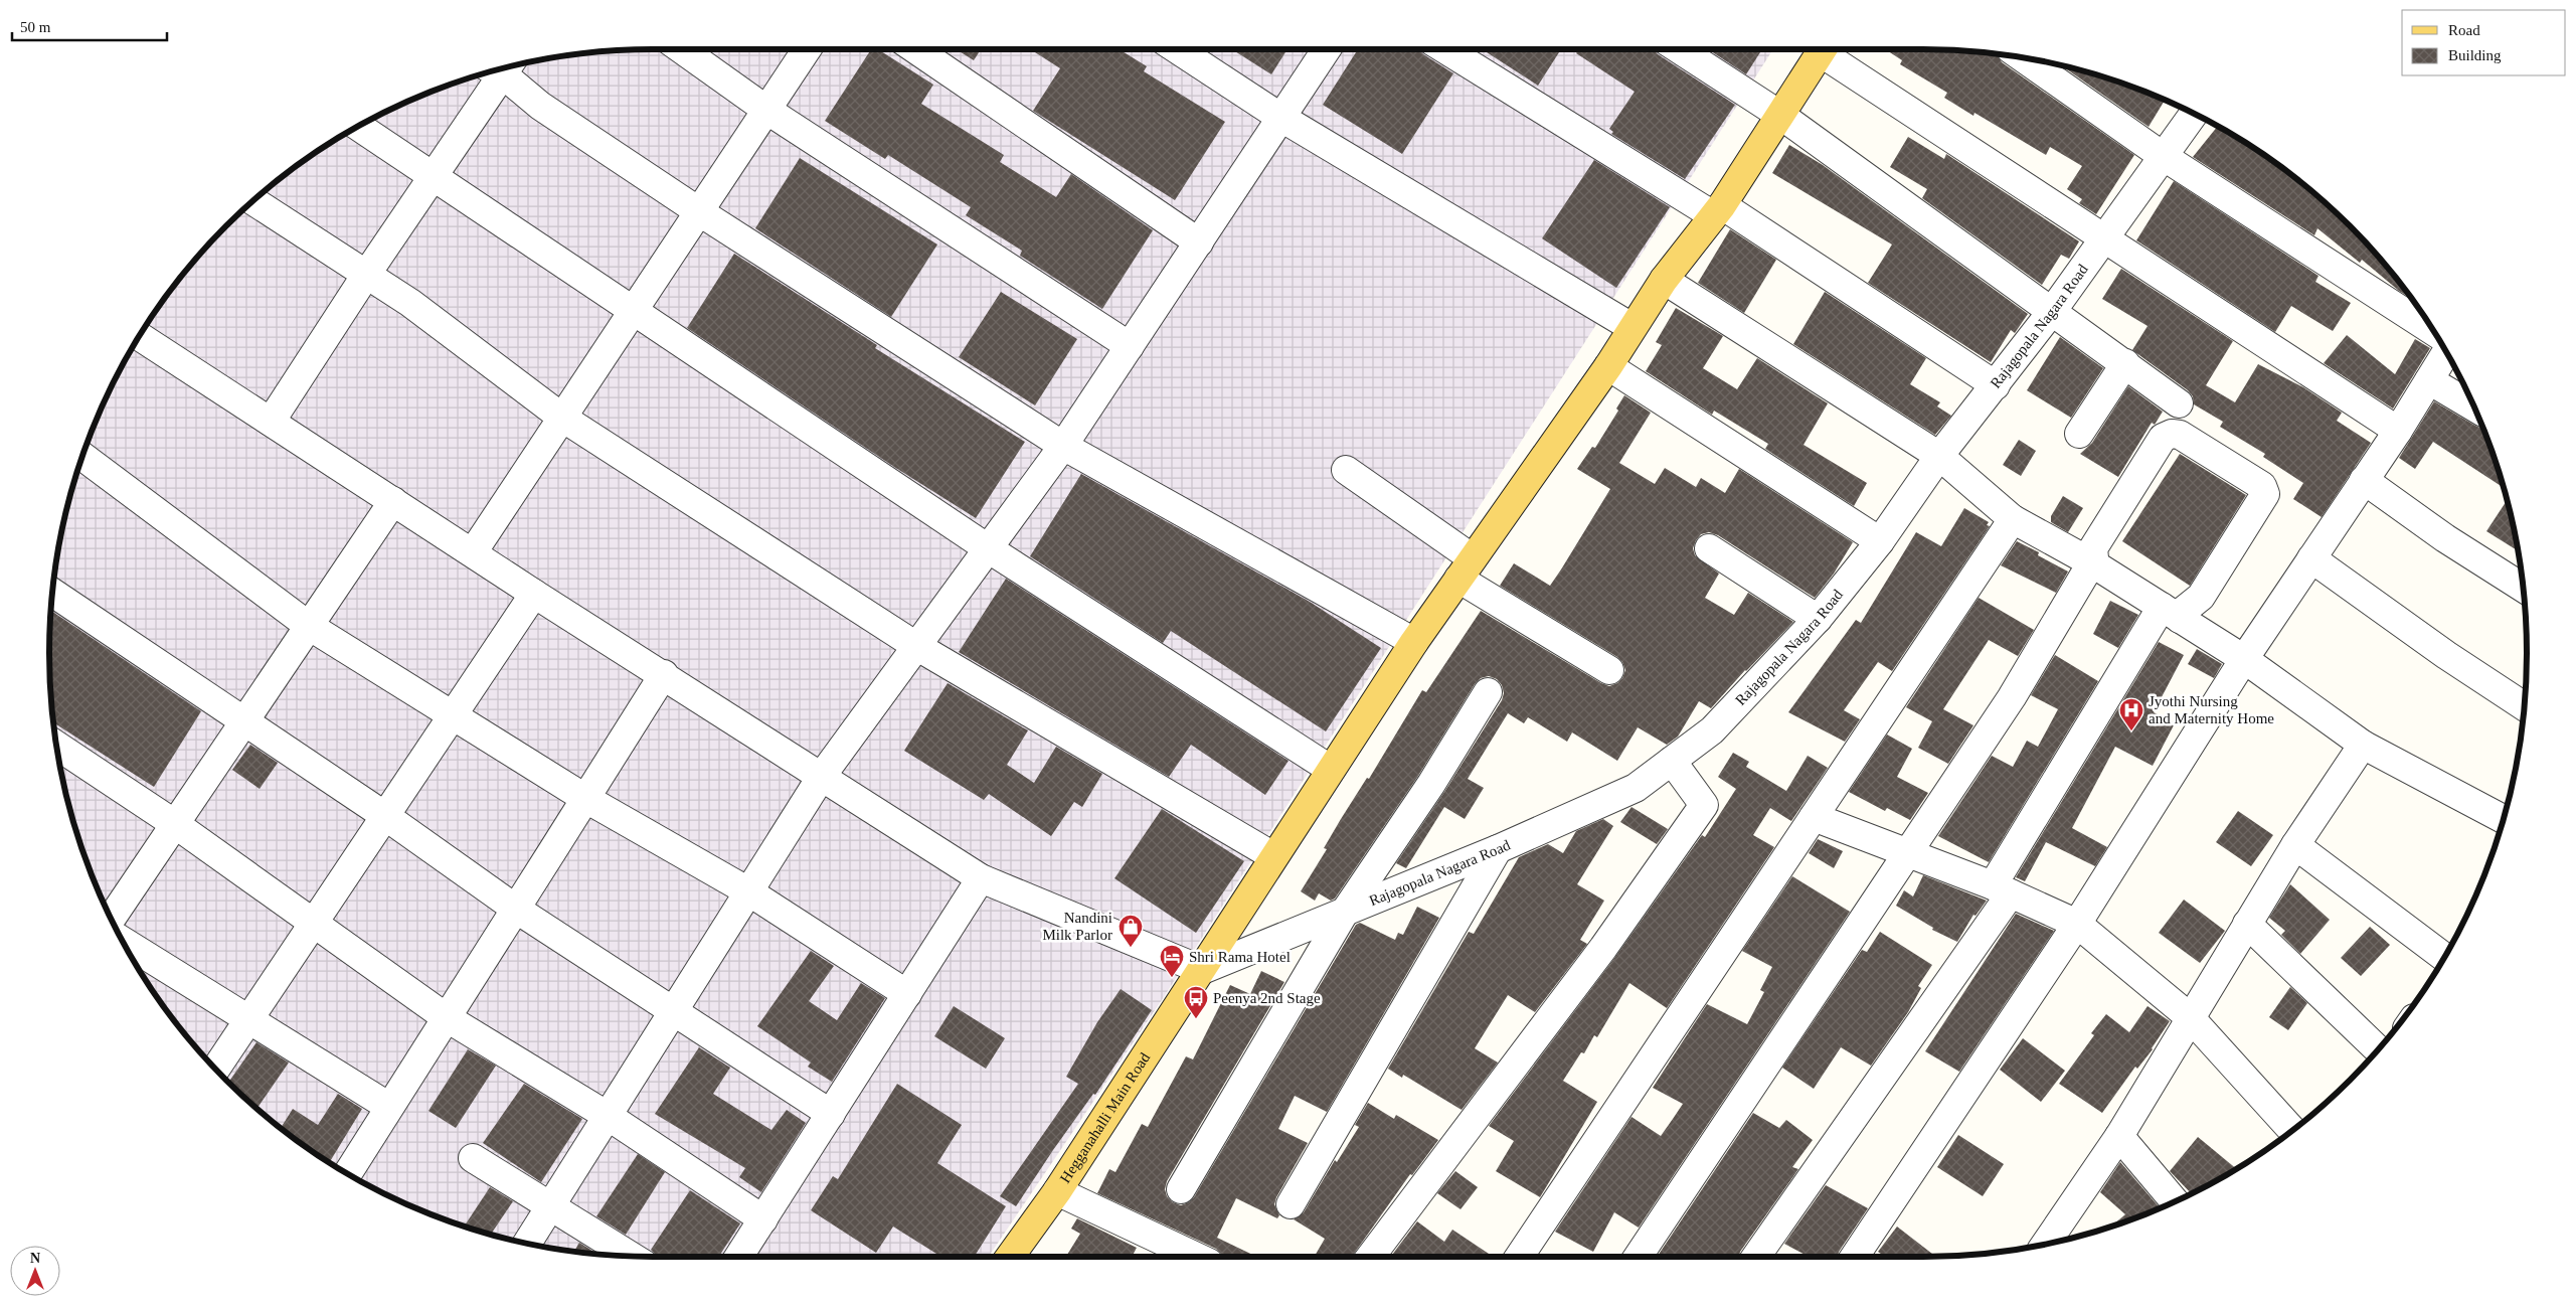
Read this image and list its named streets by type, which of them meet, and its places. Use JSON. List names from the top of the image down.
{
  "streets": {
    "main road": ["Hegganahalli Main Road"],
    "street": ["Rajagopala Nagara Road"]
  },
  "crossings": [
    ["Rajagopala Nagara Road", "Hegganahalli Main Road"]
  ],
  "places": {
    "hospital": ["Jyothi Nursing and Maternity Home"],
    "shop": ["Nandini Milk Parlor"],
    "hotel": ["Shri Rama Hotel"],
    "bus stop": ["Peenya 2nd Stage"]
  },
  "legend": ["Road", "Building"],
  "scale_bar": "50 m",
  "north": "top"
}
